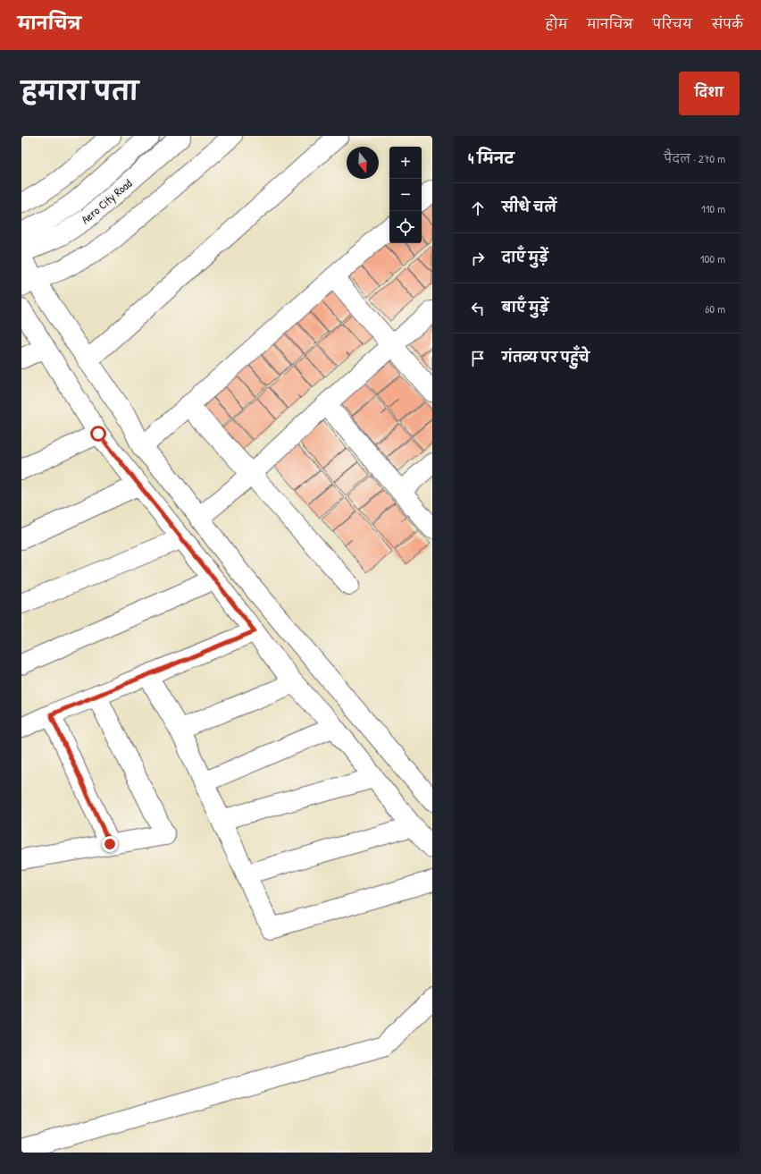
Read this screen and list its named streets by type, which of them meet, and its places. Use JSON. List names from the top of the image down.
{
  "streets": {
    "street": ["Aero City Road"]
  },
  "north": "bottom",
  "page": {
    "header": "मानचित्र",
    "nav": [
      "होम",
      "मानचित्र",
      "परिचय",
      "संपर्क"
    ],
    "title": "हमारा पता",
    "buttons": "दिशा",
    "heading": ["4 मिनट", "पैदल · 270 m"],
    "map_buttons": ["+", "−"],
    "list": [
      ["सीधे चलें", "110 m"],
      ["दाएँ मुड़ें", "100 m"],
      ["बाएँ मुड़ें", "60 m"],
      "गंतव्य पर पहुँचे"
    ]
  }
}
